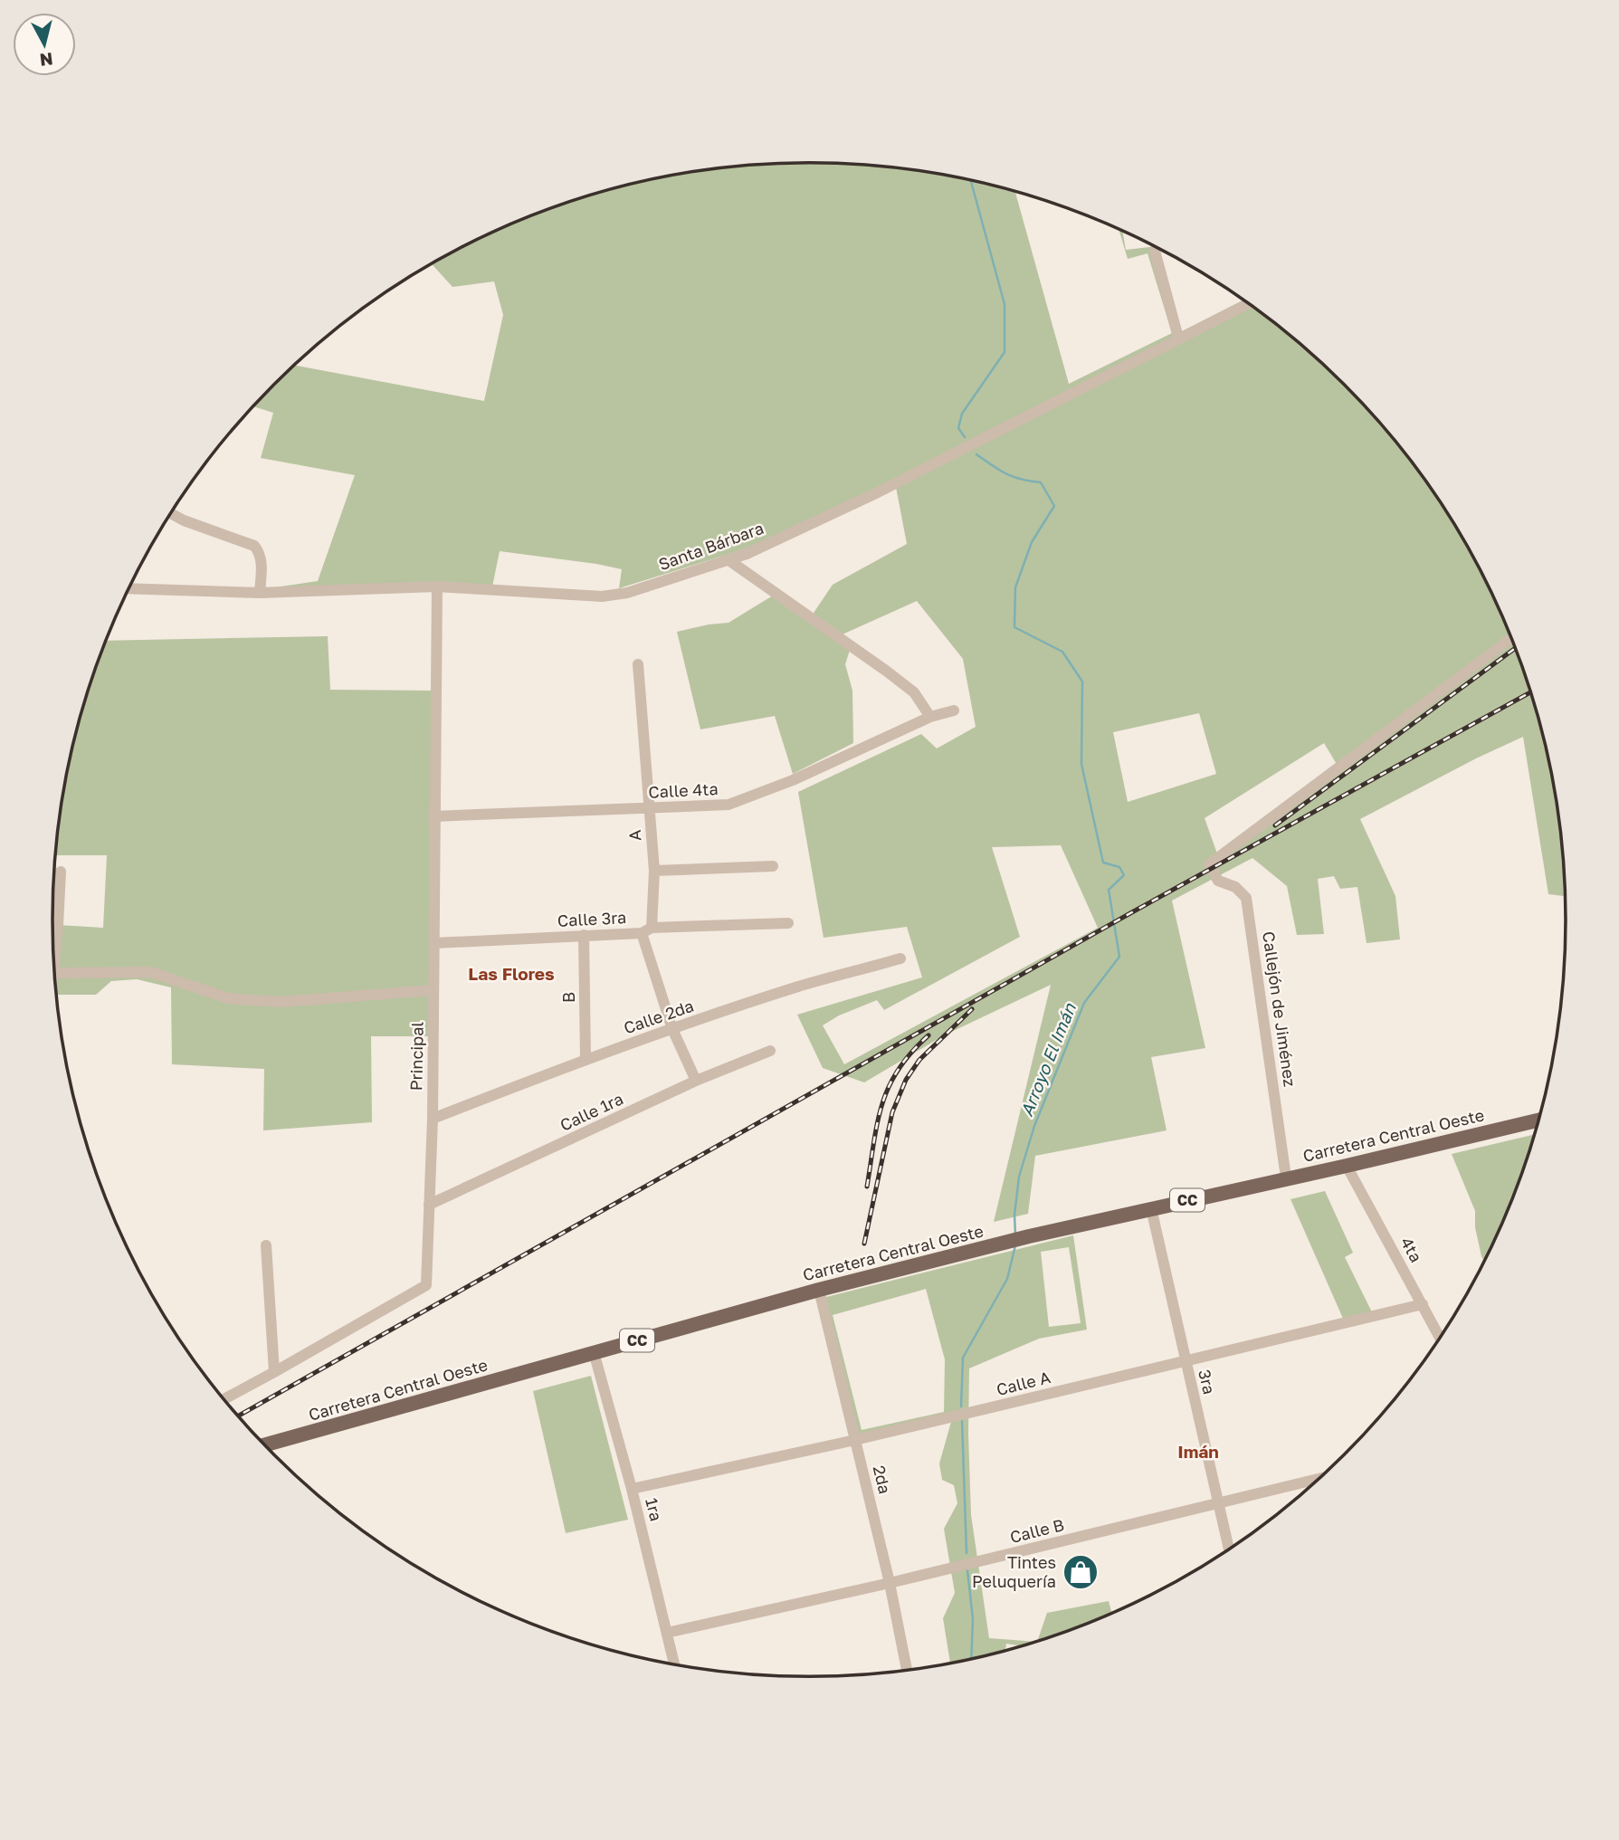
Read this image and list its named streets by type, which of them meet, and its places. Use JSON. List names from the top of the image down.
{
  "streets": {
    "main road": ["Carretera Central Oeste", "CC"],
    "street": [
      "Santa Bárbara",
      "Calle 4ta",
      "A",
      "Calle 3ra",
      "B",
      "Callejón de Jiménez",
      "Calle 2da",
      "Principal",
      "Calle 1ra",
      "4ta",
      "3ra",
      "Calle A",
      "2da",
      "1ra",
      "Calle B"
    ]
  },
  "crossings": [
    ["Santa Bárbara", "Principal"],
    ["Calle 4ta", "A"],
    ["Calle 4ta", "Principal"],
    ["A", "Calle 3ra"],
    ["A", "Calle 2da"],
    ["A", "Calle 1ra"],
    ["Calle 3ra", "B"],
    ["Calle 3ra", "Principal"],
    ["B", "Calle 2da"],
    ["Callejón de Jiménez", "Carretera Central Oeste"],
    ["Calle 2da", "Principal"],
    ["Principal", "Calle 1ra"],
    ["Carretera Central Oeste", "4ta"],
    ["Carretera Central Oeste", "3ra"],
    ["Carretera Central Oeste", "2da"],
    ["Carretera Central Oeste", "1ra"],
    ["4ta", "Calle A"],
    ["3ra", "Calle A"],
    ["3ra", "Calle B"],
    ["Calle A", "2da"],
    ["Calle A", "1ra"],
    ["2da", "Calle B"],
    ["1ra", "Calle B"]
  ],
  "districts": ["Las Flores", "Imán"],
  "water": ["Arroyo El Imán"],
  "places": {
    "shop": ["Tintes Peluquería"]
  },
  "north": "bottom"
}
